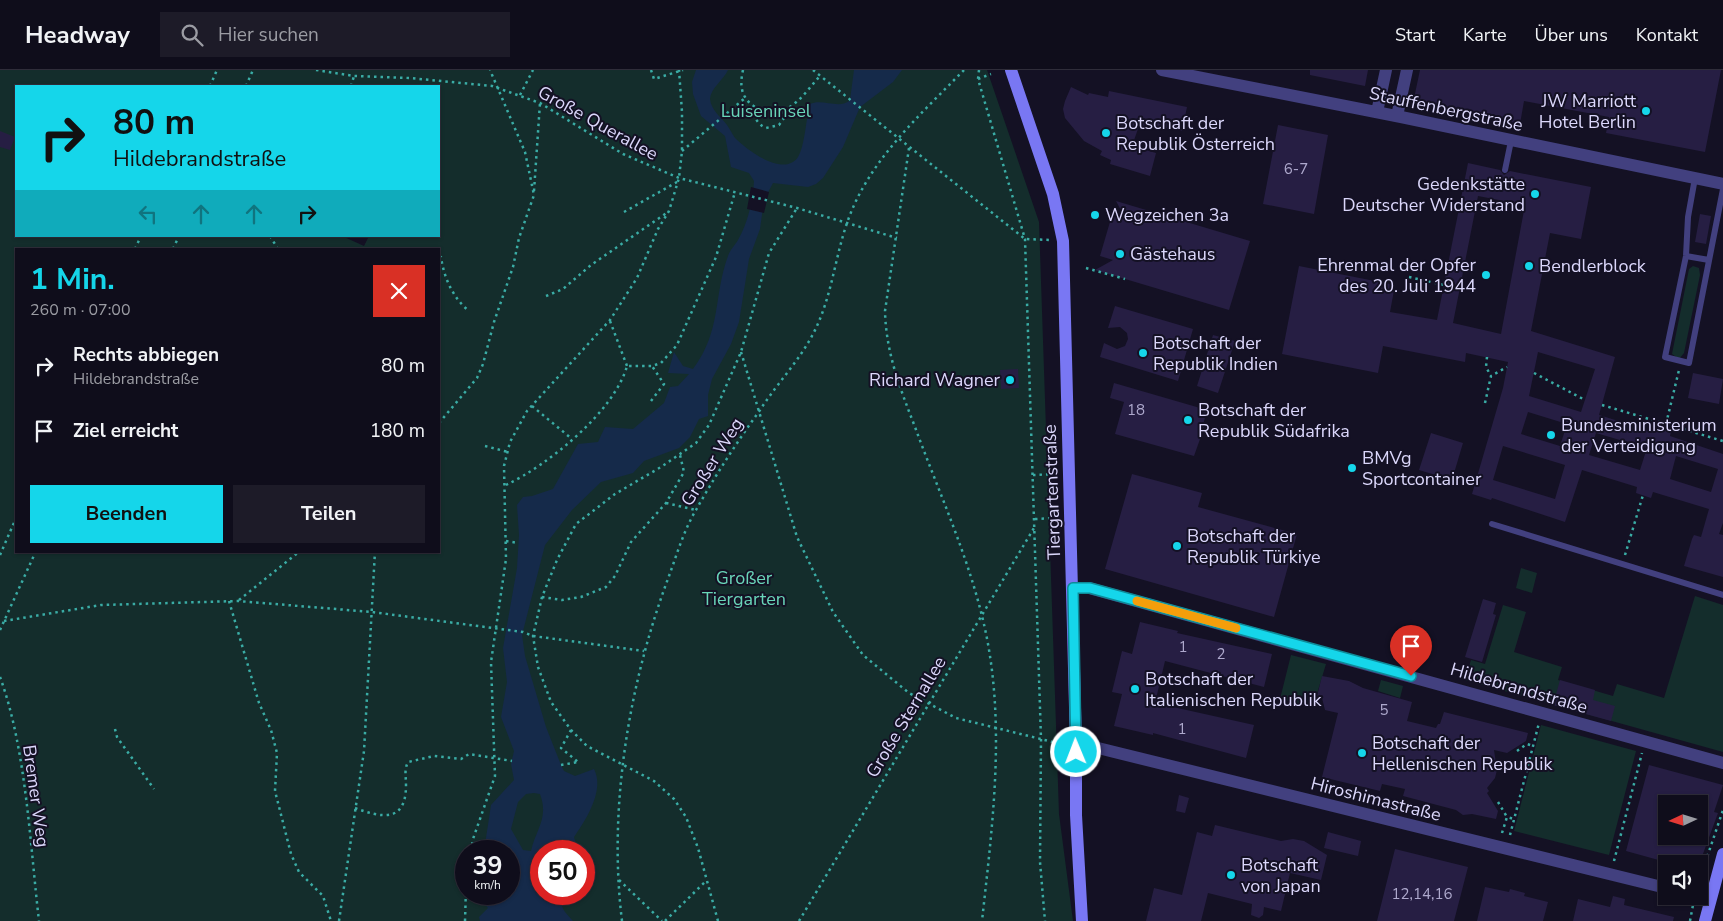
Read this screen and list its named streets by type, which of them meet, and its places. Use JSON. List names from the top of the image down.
{
  "streets": {
    "main road": ["Tiergartenstraße"],
    "street": ["Stauffenbergstraße", "Hildebrandstraße", "Hiroshimastraße"],
    "path": [
      "Große Querallee",
      "Großer Weg",
      "Große Sternallee",
      "Bremer Weg"
    ]
  },
  "crossings": [
    ["Große Querallee", "Großer Weg"],
    ["Tiergartenstraße", "Hildebrandstraße"],
    ["Tiergartenstraße", "Hiroshimastraße"]
  ],
  "parks": ["Luiseninsel", "Großer Tiergarten"],
  "places": [
    "JW Marriott Hotel Berlin",
    "Botschaft der Republik Österreich",
    "Gedenkstätte Deutscher Widerstand",
    "Wegzeichen 3a",
    "Gästehaus",
    "Bendlerblock",
    "Ehrenmal der Opfer des 20. Juli 1944",
    "Botschaft der Republik Indien",
    "Richard Wagner",
    "Botschaft der Republik Südafrika",
    "Bundesministerium der Verteidigung",
    "BMVg Sportcontainer",
    "Botschaft der Republik Türkiye",
    "Botschaft der Italienischen Republik",
    "Botschaft der Hellenischen Republik",
    "Botschaft von Japan"
  ],
  "house_numbers": [
    "6-7",
    "18",
    "1",
    "2",
    "5",
    "1",
    "12,14,16"
  ],
  "north": "left",
  "page": {
    "header": "Headway",
    "search": "Hier suchen",
    "nav": [
      "Start",
      "Karte",
      "Über uns",
      "Kontakt"
    ],
    "turn": ["80 m", "Hildebrandstraße"],
    "heading": ["1 Min.", "260 m · 07:00"],
    "list": [
      {
        "name": "Rechts abbiegen",
        "note": "Hildebrandstraße",
        "value": "80 m"
      },
      {
        "name": "Ziel erreicht",
        "value": "180 m"
      }
    ],
    "buttons": ["Beenden", "Teilen"],
    "speed": "39 km/h",
    "limit": "50"
  }
}
